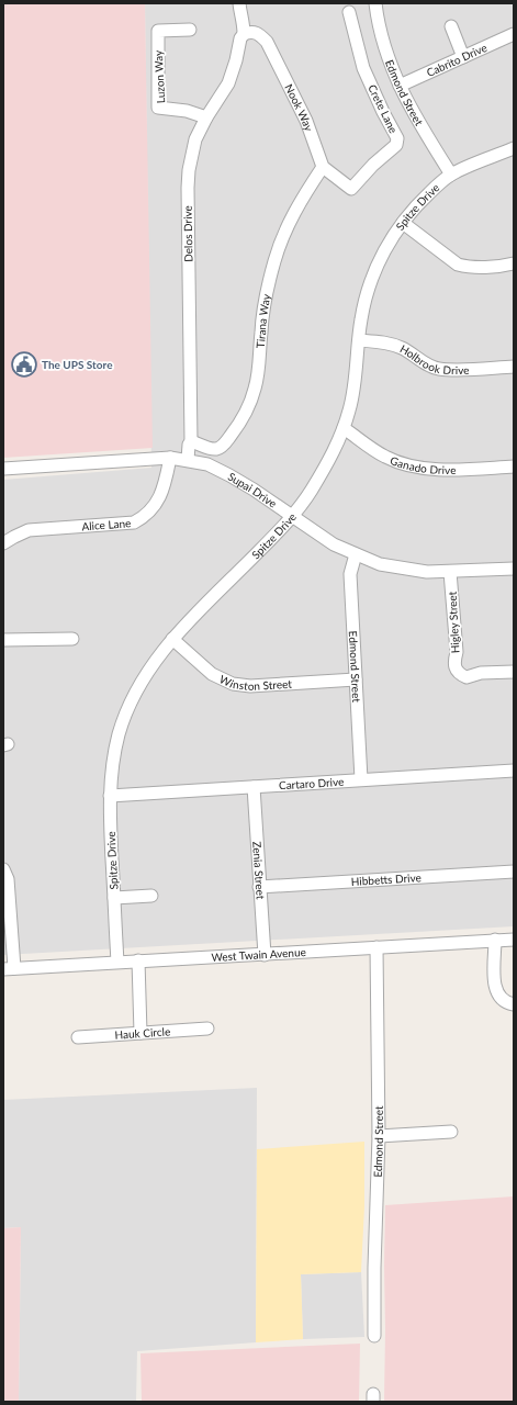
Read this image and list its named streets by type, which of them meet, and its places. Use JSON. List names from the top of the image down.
{
  "streets": {
    "street": [
      "Cabrito Drive",
      "Luzon Way",
      "Edmond Street",
      "Nook Way",
      "Crete Lane",
      "Spitze Drive",
      "Delos Drive",
      "Tirana Way",
      "Holbrook Drive",
      "Ganado Drive",
      "Supai Drive",
      "Alice Lane",
      "Higley Street",
      "Winston Street",
      "Cartaro Drive",
      "Zenia Street",
      "Hibbetts Drive",
      "West Twain Avenue",
      "Hauk Circle"
    ]
  },
  "crossings": [
    ["Cabrito Drive", "Edmond Street"],
    ["Luzon Way", "Delos Drive"],
    ["Edmond Street", "Spitze Drive"],
    ["Edmond Street", "Supai Drive"],
    ["Edmond Street", "Winston Street"],
    ["Edmond Street", "Cartaro Drive"],
    ["Edmond Street", "West Twain Avenue"],
    ["Nook Way", "Crete Lane"],
    ["Nook Way", "Delos Drive"],
    ["Nook Way", "Tirana Way"],
    ["Crete Lane", "Tirana Way"],
    ["Spitze Drive", "Holbrook Drive"],
    ["Spitze Drive", "Ganado Drive"],
    ["Spitze Drive", "Supai Drive"],
    ["Spitze Drive", "Winston Street"],
    ["Spitze Drive", "Cartaro Drive"],
    ["Spitze Drive", "West Twain Avenue"],
    ["Delos Drive", "Tirana Way"],
    ["Delos Drive", "Supai Drive"],
    ["Supai Drive", "Alice Lane"],
    ["Supai Drive", "Higley Street"],
    ["Cartaro Drive", "Zenia Street"],
    ["Zenia Street", "Hibbetts Drive"],
    ["Zenia Street", "West Twain Avenue"]
  ],
  "places": {
    "public building": ["The UPS Store"]
  }
}
